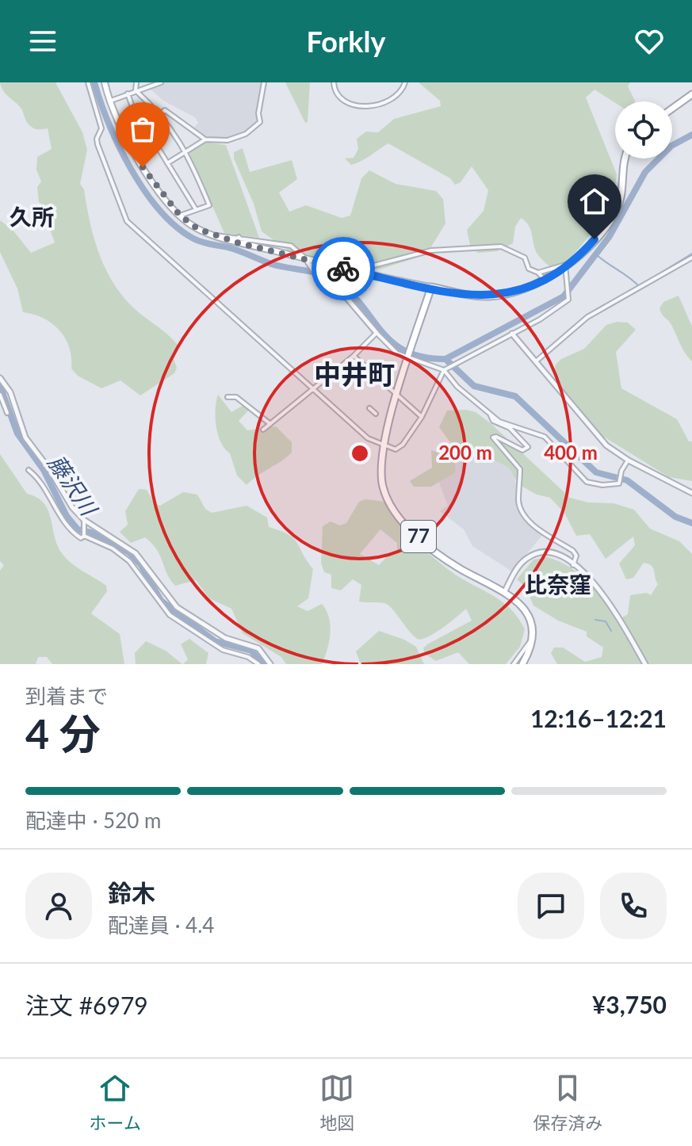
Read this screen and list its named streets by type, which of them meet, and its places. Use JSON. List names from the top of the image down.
{
  "streets": {
    "main road": ["77"]
  },
  "districts": ["久所", "中井町", "比奈窪"],
  "water": ["藤沢川"],
  "page": {
    "header": "Forkly",
    "heading": ["4 分", "到着まで", "12:16–12:21"],
    "panel": [
      "鈴木",
      "配達員 · 4.4",
      "注文 #6979",
      "¥3,750"
    ],
    "bar": "配達中 · 520 m",
    "tabs": ["ホーム", "地図", "保存済み"]
  },
  "rings": ["200 m", "400 m"]
}
